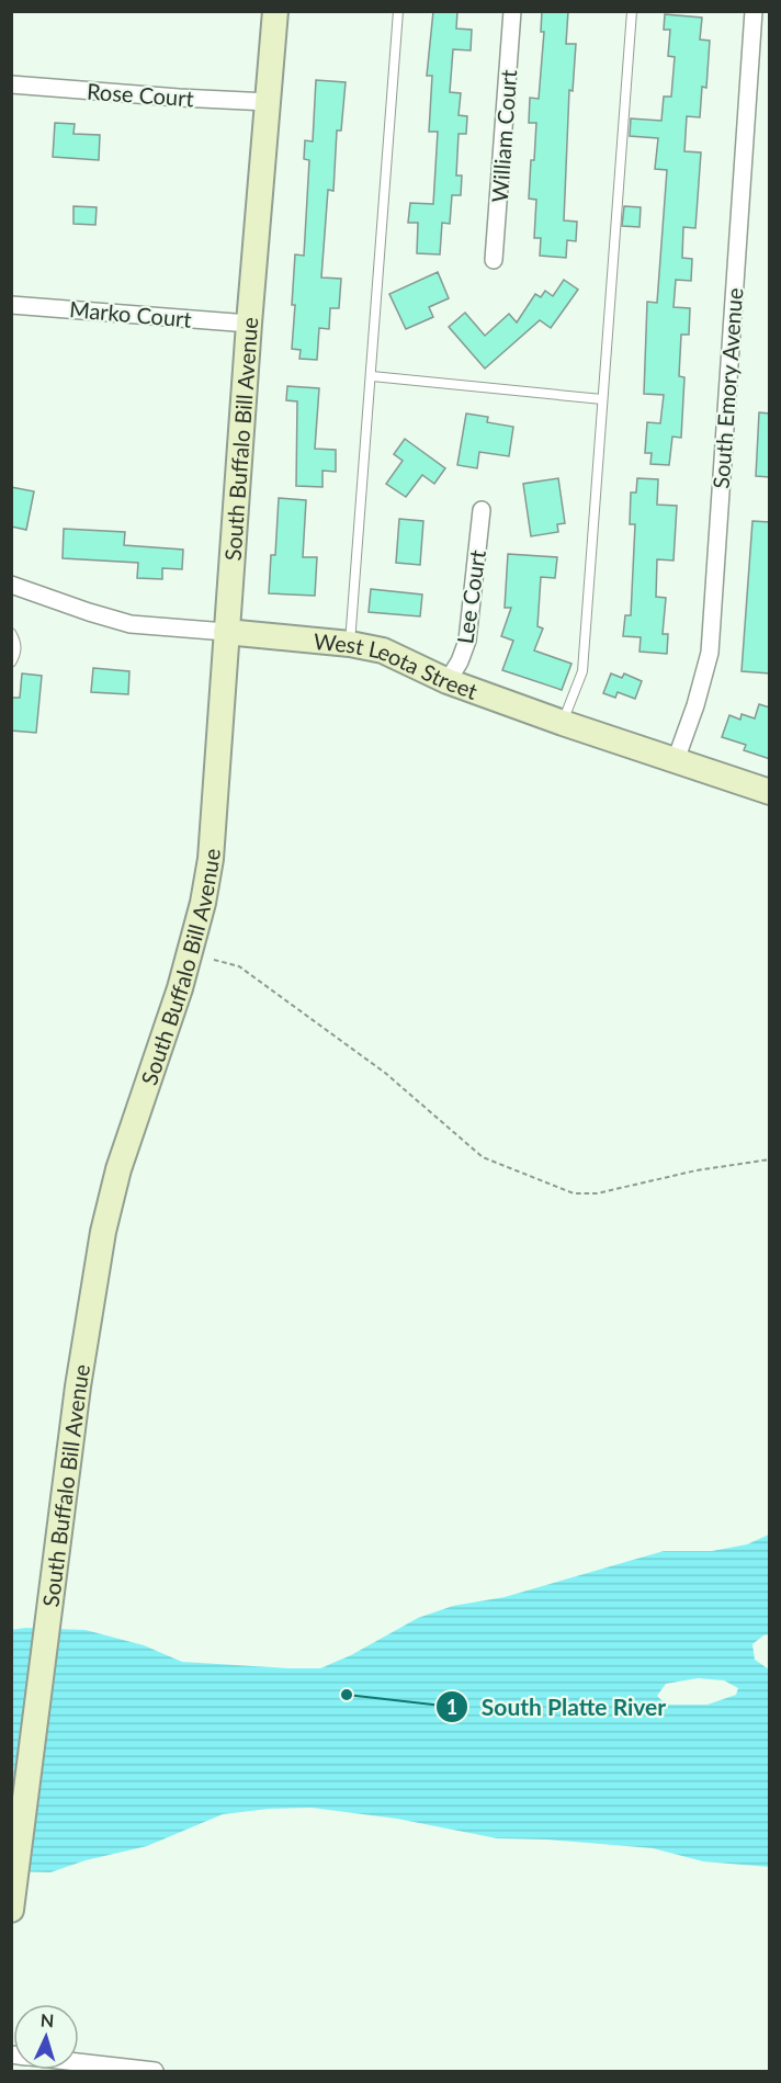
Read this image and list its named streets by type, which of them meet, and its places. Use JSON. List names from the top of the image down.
{
  "streets": {
    "main road": ["South Buffalo Bill Avenue", "West Leota Street"],
    "street": [
      "Rose Court",
      "William Court",
      "Marko Court",
      "South Emory Avenue",
      "Lee Court"
    ]
  },
  "crossings": [
    ["Rose Court", "South Buffalo Bill Avenue"],
    ["Marko Court", "South Buffalo Bill Avenue"],
    ["South Emory Avenue", "West Leota Street"],
    ["South Buffalo Bill Avenue", "West Leota Street"],
    ["Lee Court", "West Leota Street"]
  ],
  "places": ["South Platte River"],
  "north": "top"
}
